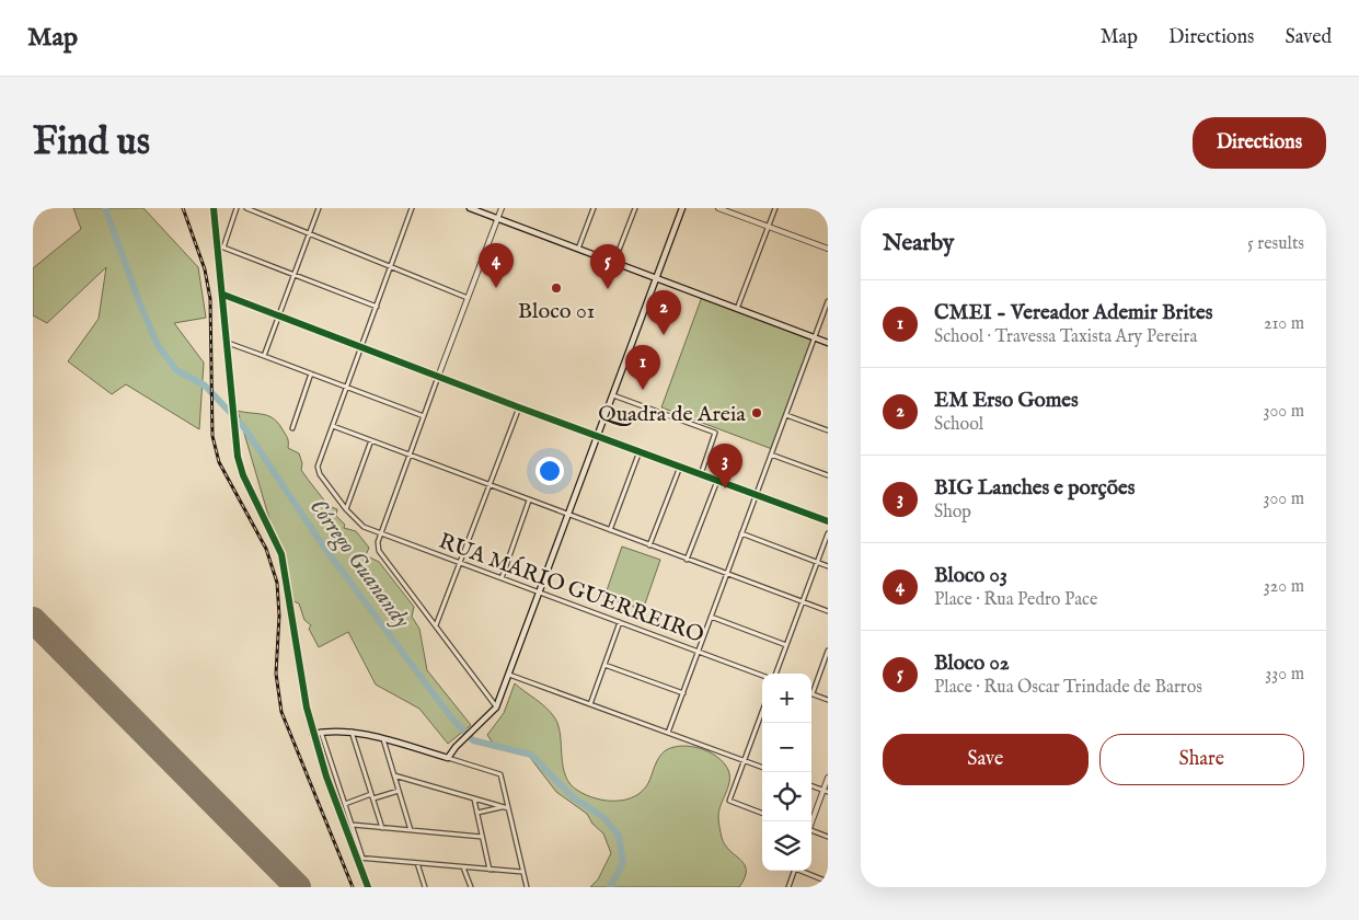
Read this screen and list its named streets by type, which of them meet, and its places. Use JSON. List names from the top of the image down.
{
  "streets": {
    "street": ["RUA MÁRIO GUERREIRO"]
  },
  "water": ["Córrego Guanandy"],
  "places": ["Bloco 01", "Quadra de Areia"],
  "page": {
    "header": "Map",
    "nav": ["Map", "Directions", "Saved"],
    "buttons": [
      "Directions",
      ["Save", "Share"]
    ],
    "title": "Find us",
    "heading": ["Nearby", "5 results"],
    "pins": [
      "4",
      "5",
      "2",
      "1",
      "3"
    ],
    "list": [
      {
        "mark": "1",
        "name": "CMEI - Vereador Ademir Brites",
        "note": "School · Travessa Taxista Ary Pereira",
        "value": "210 m"
      },
      {
        "mark": "2",
        "name": "EM Erso Gomes",
        "note": "School",
        "value": "300 m"
      },
      {
        "mark": "3",
        "name": "BIG Lanches e porções",
        "note": "Shop",
        "value": "300 m"
      },
      {
        "mark": "4",
        "name": "Bloco 03",
        "note": "Place · Rua Pedro Pace",
        "value": "320 m"
      },
      {
        "mark": "5",
        "name": "Bloco 02",
        "note": "Place · Rua Oscar Trindade de Barros",
        "value": "330 m"
      }
    ],
    "map_buttons": ["+", "−"]
  }
}
